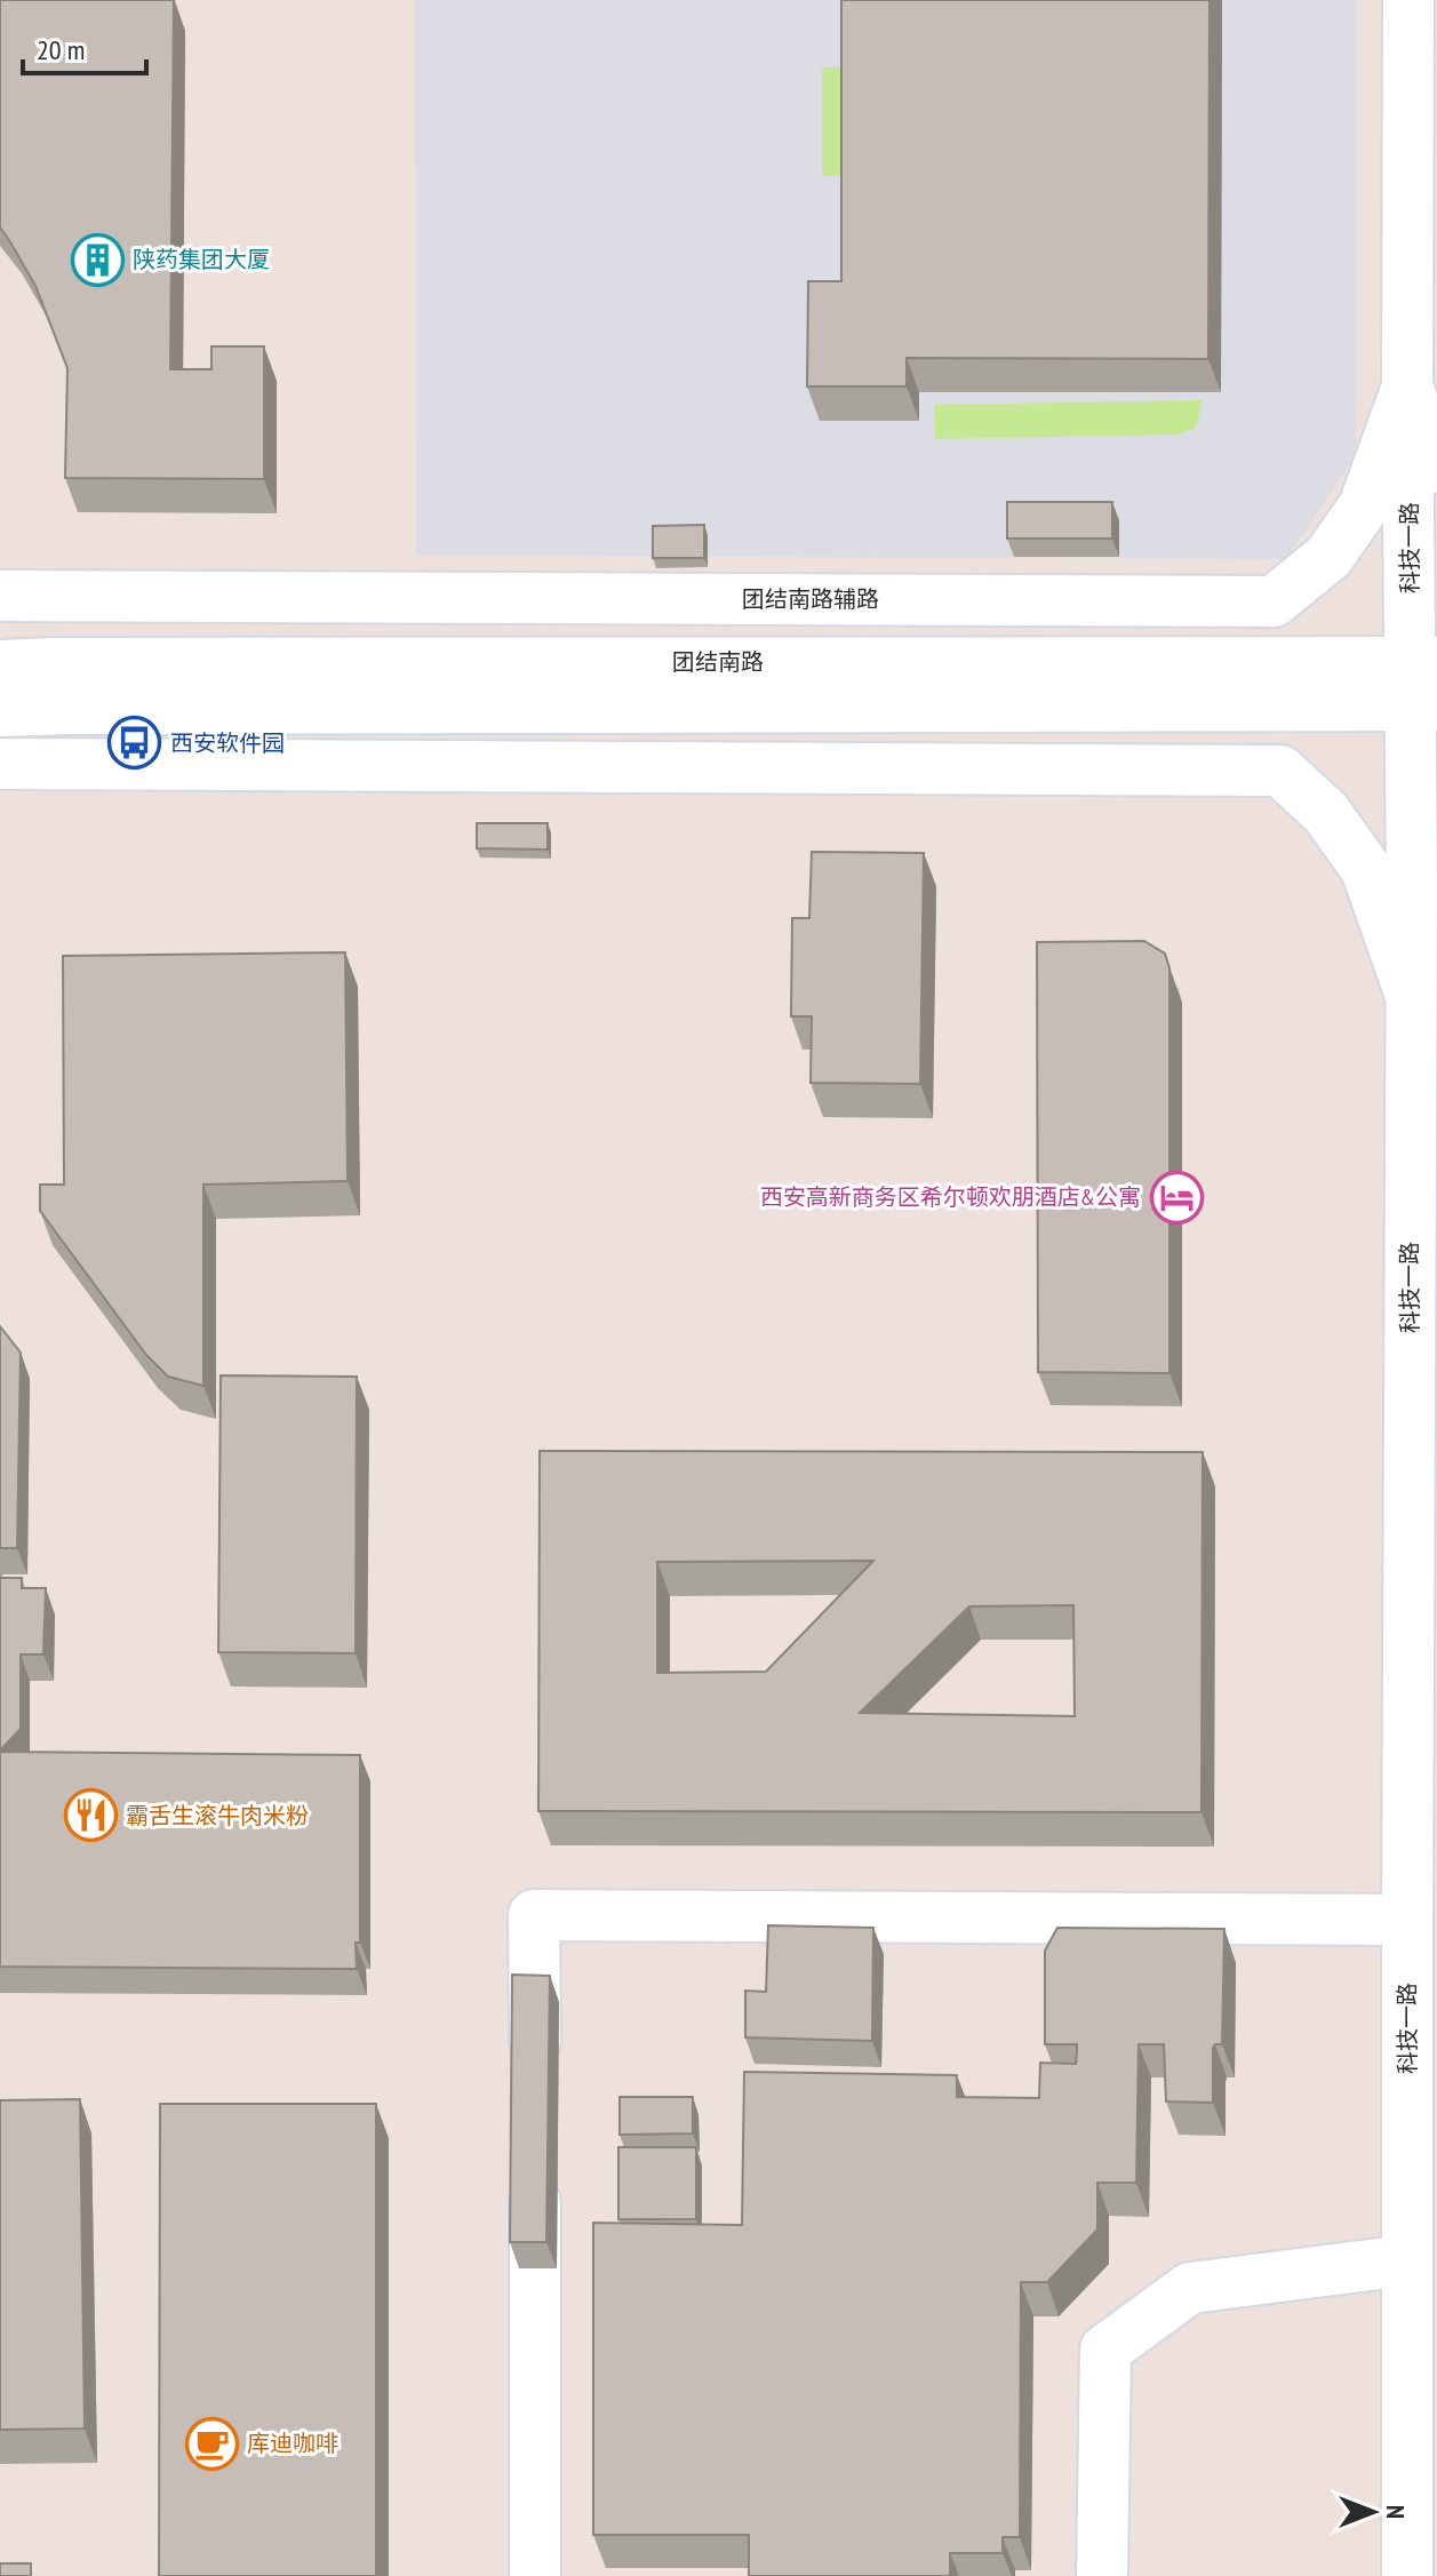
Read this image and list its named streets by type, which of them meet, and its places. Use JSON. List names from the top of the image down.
{
  "streets": {
    "street": ["科技一路", "团结南路辅路", "团结南路"]
  },
  "crossings": [
    ["科技一路", "团结南路辅路"],
    ["科技一路", "团结南路"]
  ],
  "places": {
    "building": ["陕药集团大厦"],
    "bus stop": ["西安软件园"],
    "hotel": ["西安高新商务区希尔顿欢朋酒店&公寓"],
    "restaurant": ["霸舌生滚牛肉米粉"],
    "cafe": ["库迪咖啡"]
  },
  "scale_bar": "20 m",
  "north": "right"
}
